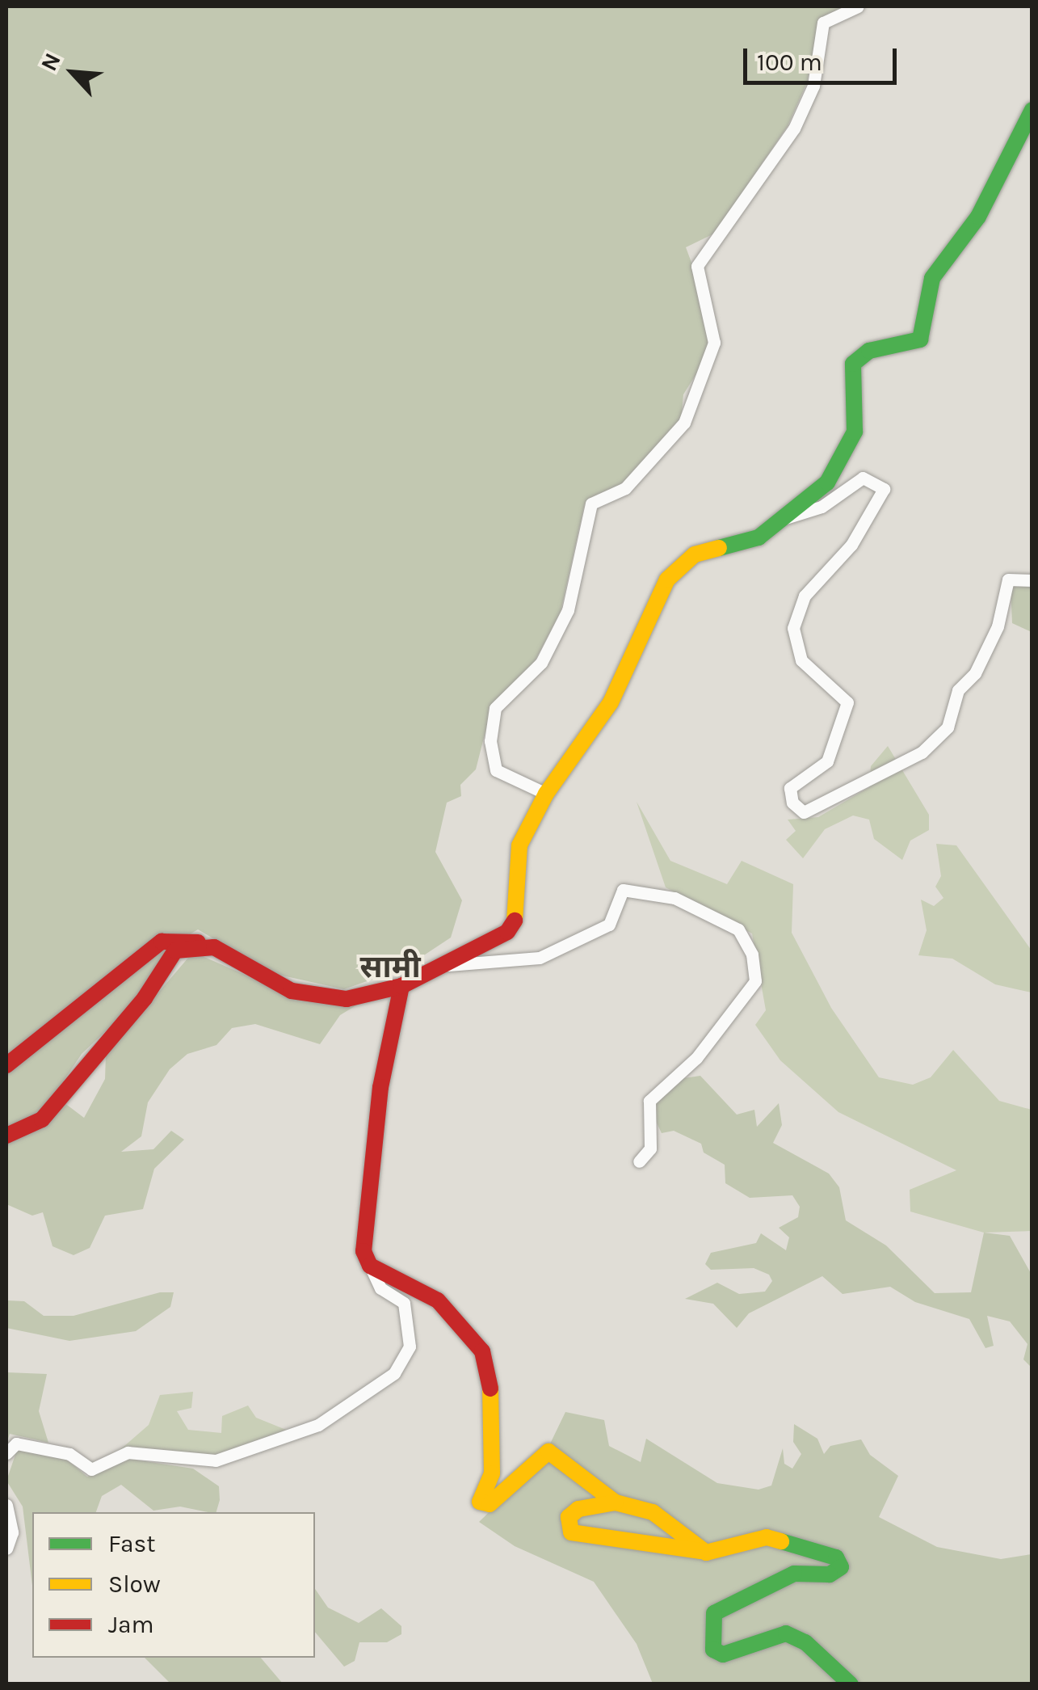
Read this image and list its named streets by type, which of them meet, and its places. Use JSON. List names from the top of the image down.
{
  "districts": ["सामी"],
  "legend": ["Fast", "Slow", "Jam"],
  "scale_bar": "100 m",
  "north": "top left"
}
